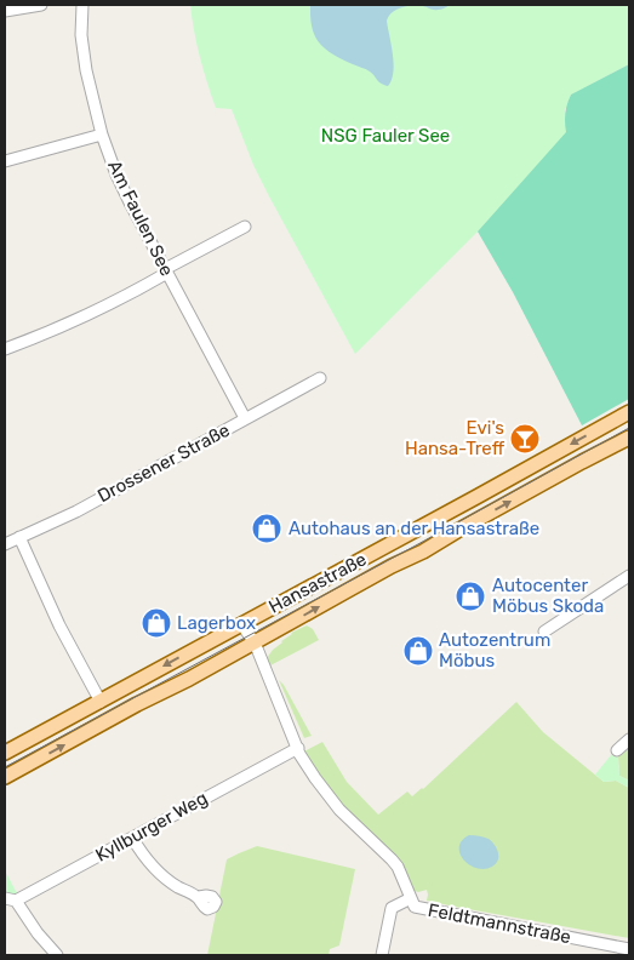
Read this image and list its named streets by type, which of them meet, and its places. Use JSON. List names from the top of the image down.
{
  "streets": {
    "main road": ["Hansastraße"],
    "street": [
      "Am Faulen See",
      "Drossener Straße",
      "Kyllburger Weg",
      "Feldtmannstraße"
    ]
  },
  "crossings": [
    ["Am Faulen See", "Drossener Straße"],
    ["Hansastraße", "Feldtmannstraße"],
    ["Kyllburger Weg", "Feldtmannstraße"]
  ],
  "parks": ["NSG Fauler See"],
  "places": {
    "bar": ["Evi's Hansa-Treff"],
    "shop": [
      "Autohaus an der Hansastraße",
      "Autocenter Möbus Skoda",
      "Lagerbox",
      "Autozentrum Möbus"
    ]
  }
}
